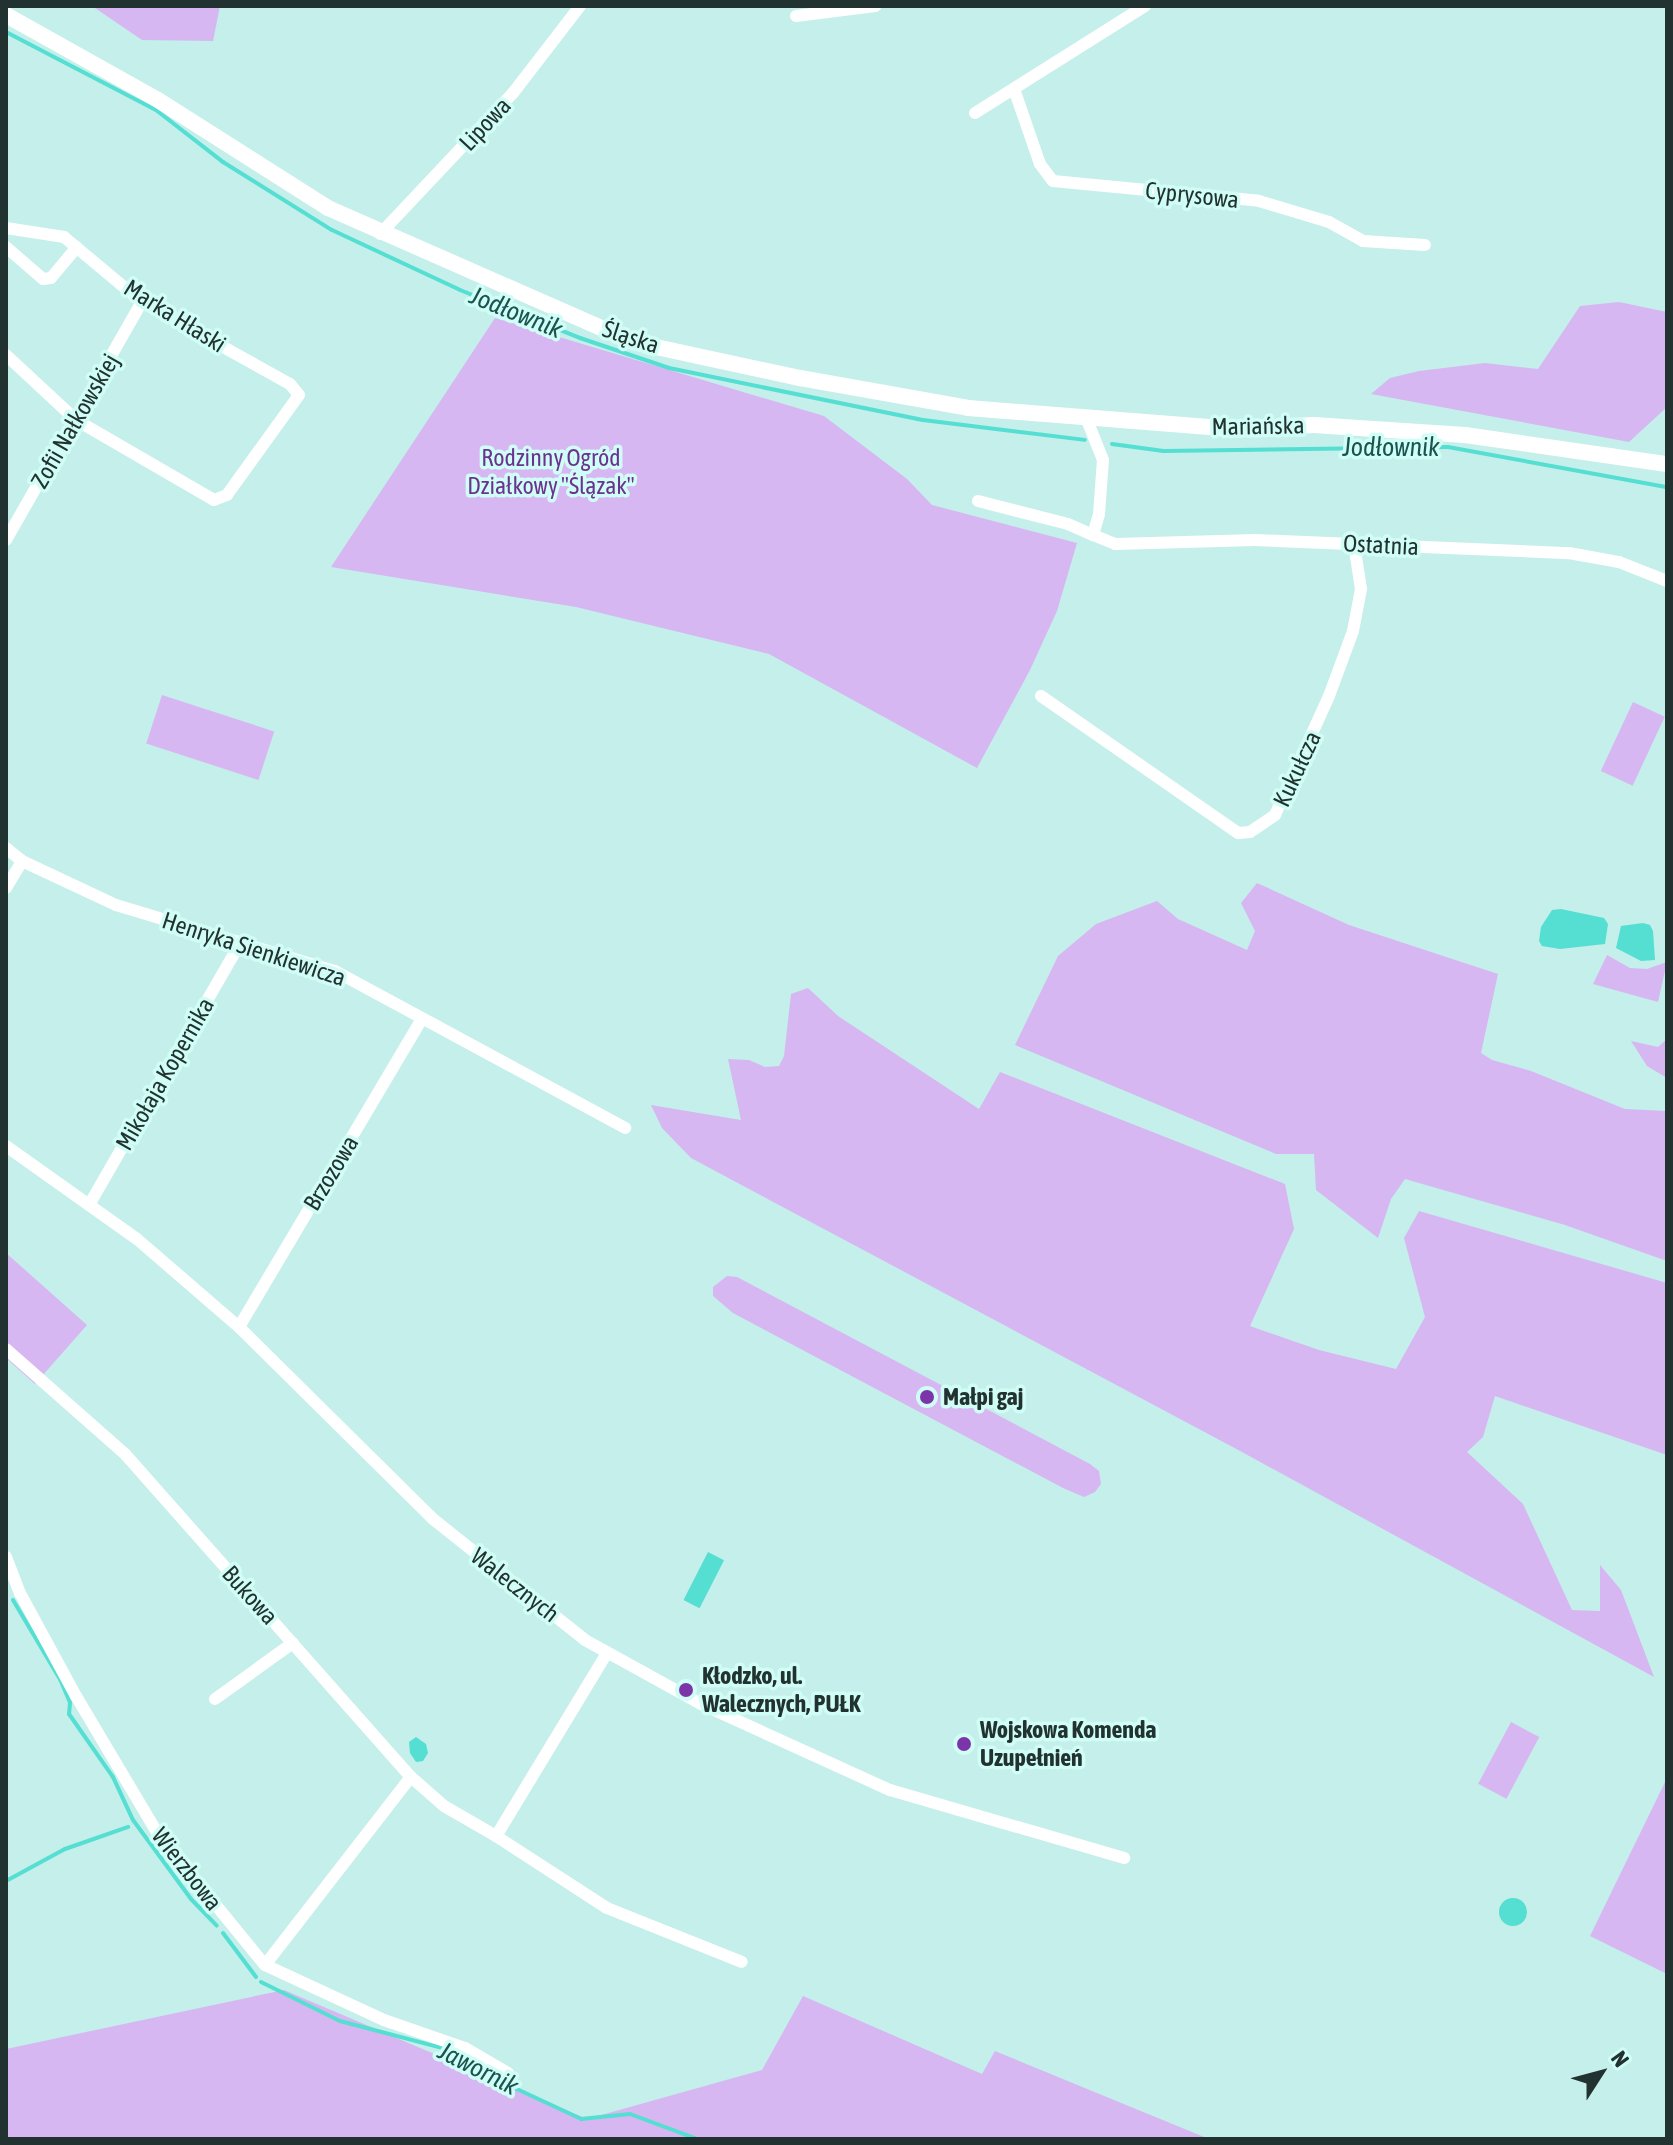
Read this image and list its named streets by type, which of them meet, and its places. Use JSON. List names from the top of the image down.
{
  "streets": {
    "street": [
      "Lipowa",
      "Cyprysowa",
      "Marka Hłaski",
      "Śląska",
      "Zofii Nałkowskiej",
      "Mariańska",
      "Ostatnia",
      "Kukułcza",
      "Henryka Sienkiewicza",
      "Mikołaja Kopernika",
      "Brzozowa",
      "Walecznych",
      "Bukowa",
      "Wierzbowa"
    ]
  },
  "crossings": [
    ["Lipowa", "Śląska"],
    ["Marka Hłaski", "Zofii Nałkowskiej"],
    ["Śląska", "Mariańska"],
    ["Ostatnia", "Kukułcza"],
    ["Henryka Sienkiewicza", "Mikołaja Kopernika"],
    ["Henryka Sienkiewicza", "Brzozowa"],
    ["Mikołaja Kopernika", "Walecznych"],
    ["Brzozowa", "Walecznych"]
  ],
  "water": ["Jodłownik", "Jawornik"],
  "parks": ["Rodzinny Ogród Działkowy \"Ślązak\""],
  "places": ["Małpi gaj", "Kłodzko, ul. Walecznych, PUŁK", "Wojskowa Komenda Uzupełnień"],
  "north": "top right"
}
